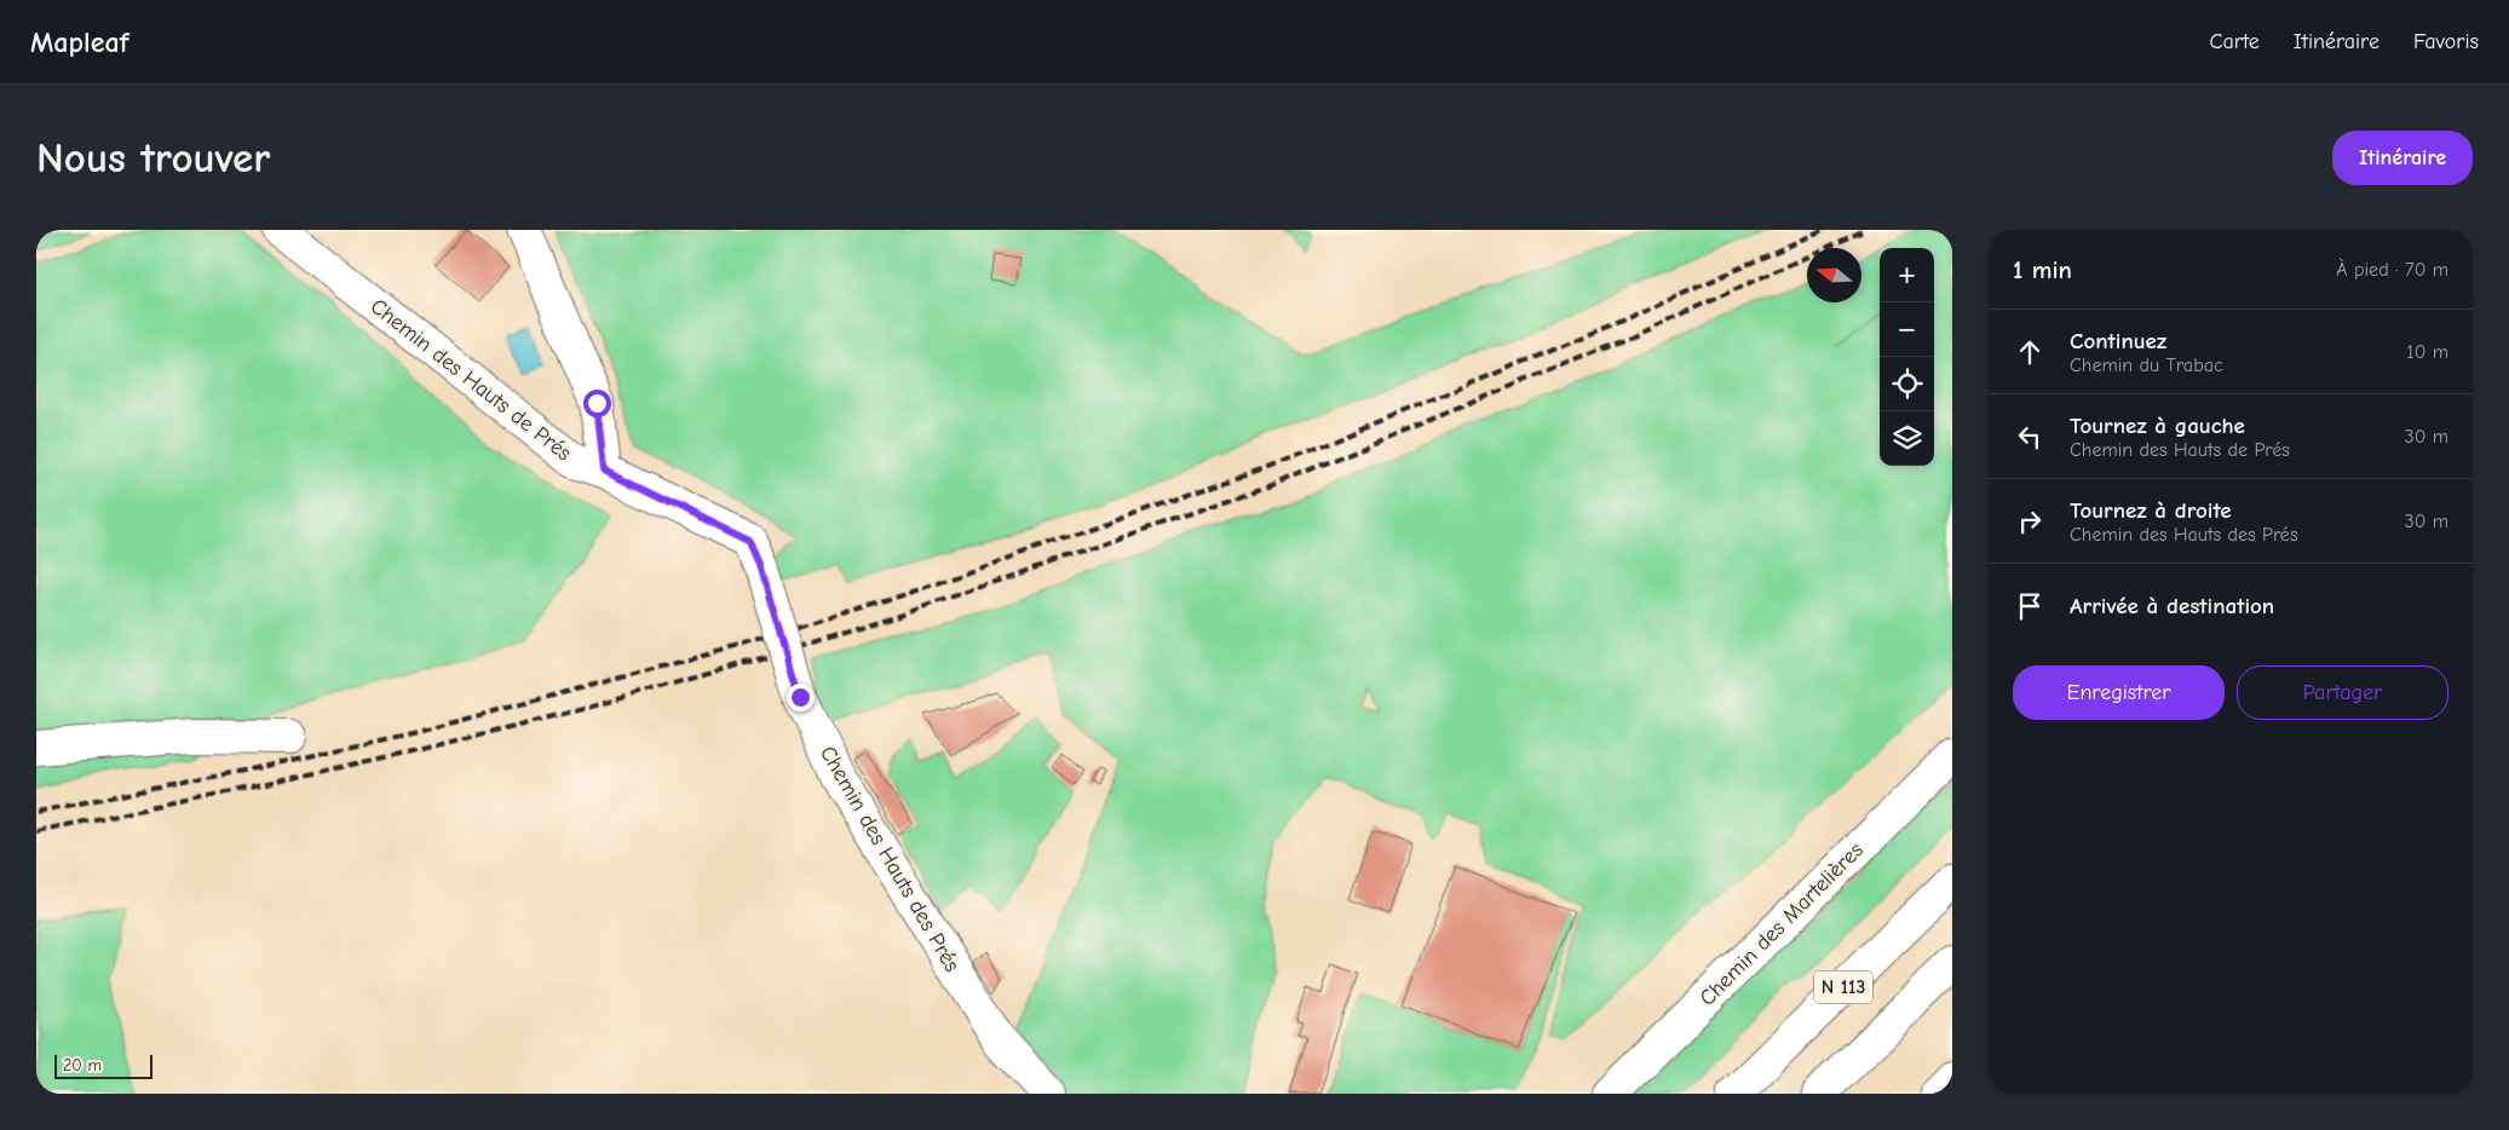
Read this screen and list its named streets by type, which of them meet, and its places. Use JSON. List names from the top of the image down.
{
  "streets": {
    "main road": [
      "Chemin des Hauts de Prés",
      "Chemin des Hauts des Prés",
      "Chemin des Martelières",
      "N 113"
    ]
  },
  "crossings": [
    ["Chemin des Hauts de Prés", "Chemin des Hauts des Prés"]
  ],
  "scale_bar": "20 m",
  "north": "left",
  "page": {
    "header": "Mapleaf",
    "nav": ["Carte", "Itinéraire", "Favoris"],
    "buttons": [
      "Itinéraire",
      ["Enregistrer", "Partager"]
    ],
    "title": "Nous trouver",
    "heading": ["1 min", "À pied · 70 m"],
    "map_buttons": ["+", "−"],
    "list": [
      ["Continuez", "Chemin du Trabac", "10 m"],
      ["Tournez à gauche", "Chemin des Hauts de Prés", "30 m"],
      ["Tournez à droite", "Chemin des Hauts des Prés", "30 m"],
      "Arrivée à destination"
    ],
    "scale": "20 m"
  }
}
